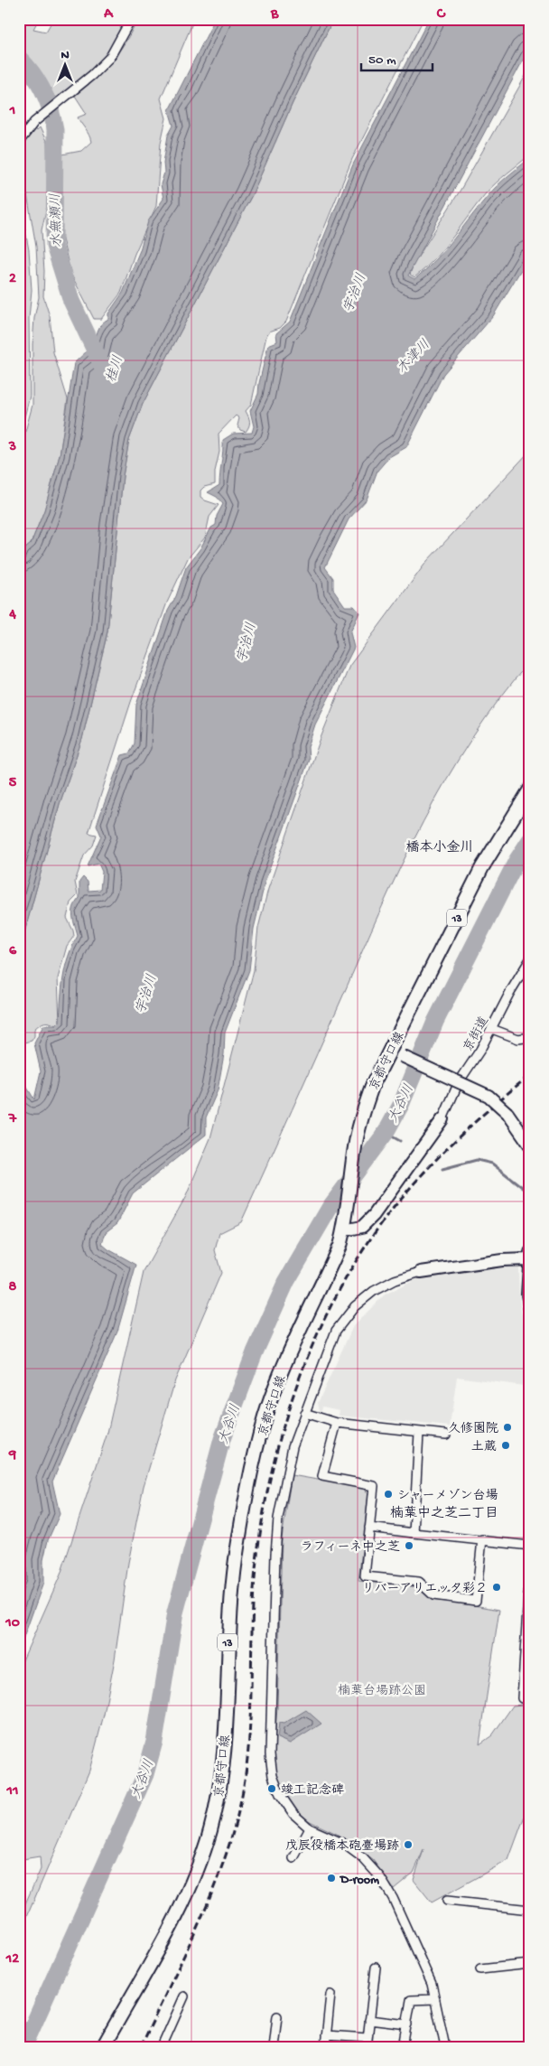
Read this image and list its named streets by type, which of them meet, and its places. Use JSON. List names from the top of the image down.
{
  "streets": {
    "main road": ["13", "京都守口線"],
    "street": ["京街道"]
  },
  "districts": ["橋本小金川", "楠葉中之芝二丁目"],
  "water": [
    "水無瀬川",
    "宇治川",
    "木津川",
    "桂川",
    "大谷川"
  ],
  "parks": ["楠葉台場跡公園"],
  "places": [
    "久修園院",
    "土蔵",
    "シャーメゾン台場",
    "ラフィーネ中之芝",
    "リバーアリエッタ彩２",
    "竣工記念碑",
    "戊辰役橋本砲臺場跡",
    "D-room"
  ],
  "scale_bar": "50 m",
  "north": "top",
  "grid": {
    "columns": ["A", "B", "C"],
    "rows": [
      "1",
      "2",
      "3",
      "4",
      "5",
      "6",
      "7",
      "8",
      "9",
      "10",
      "11",
      "12"
    ]
  }
}
